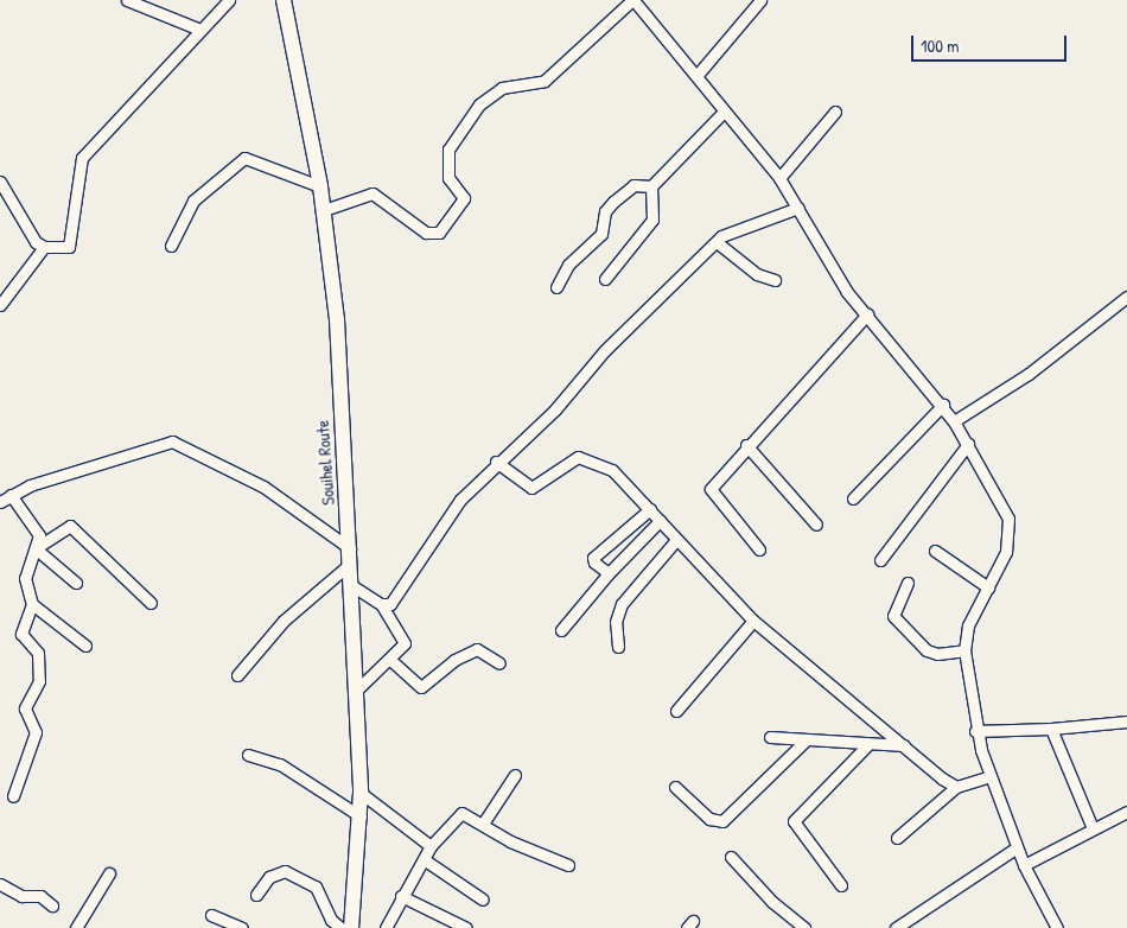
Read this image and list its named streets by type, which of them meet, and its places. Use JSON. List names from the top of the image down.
{
  "streets": {
    "main road": ["Souihel Route"]
  },
  "scale_bar": "100 m"
}
